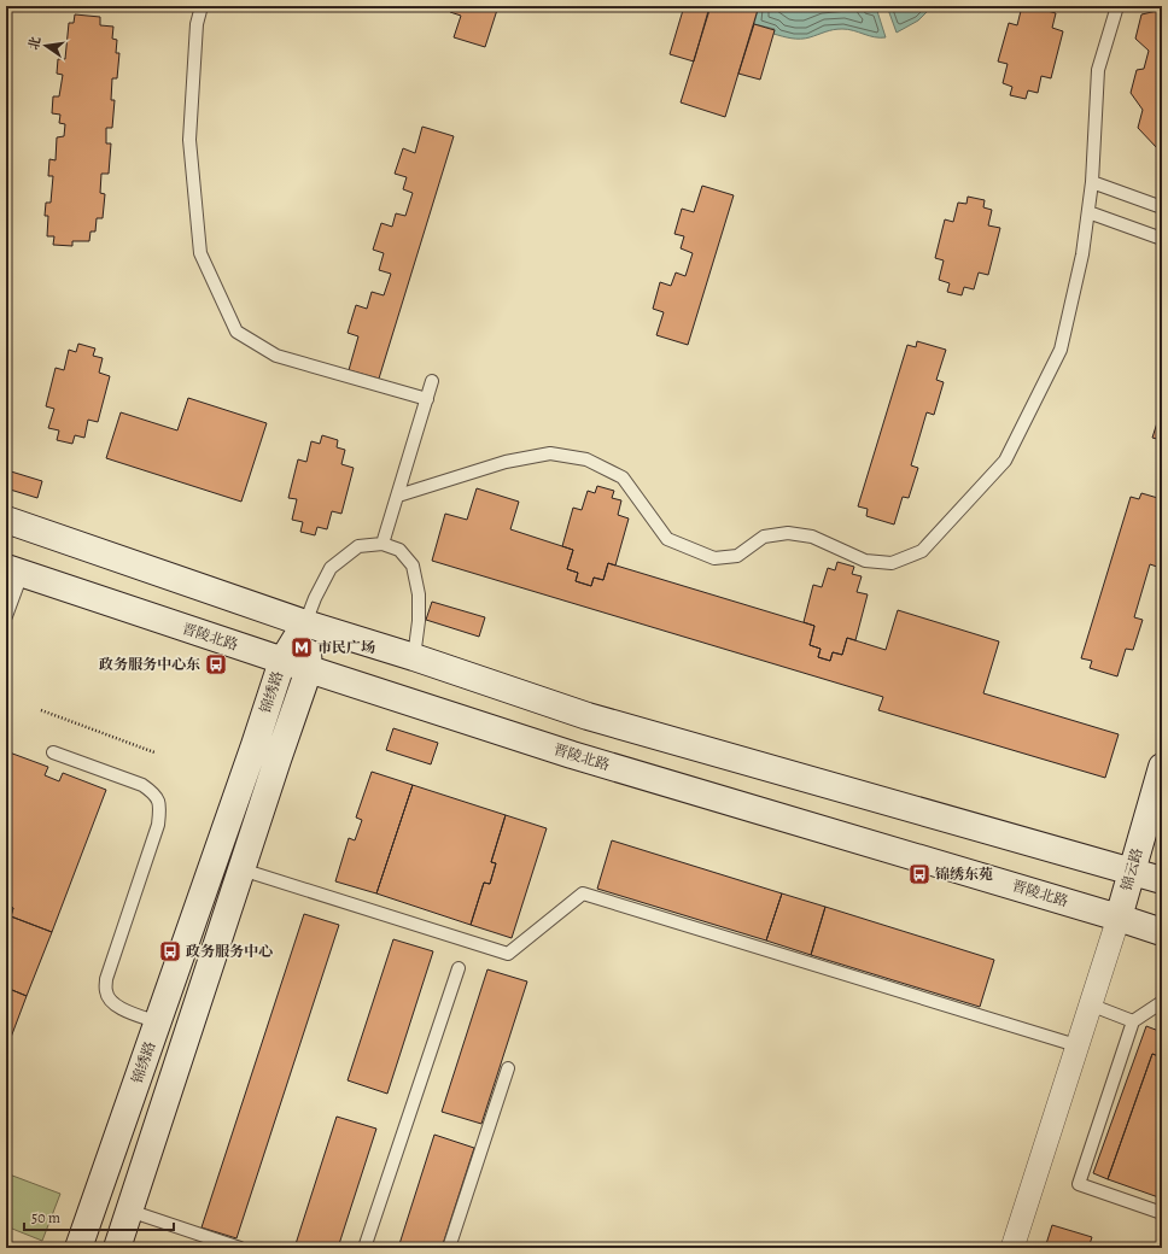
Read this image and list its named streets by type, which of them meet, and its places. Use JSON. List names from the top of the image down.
{
  "streets": {
    "main road": ["晋陵北路", "锦绣路", "锦云路"]
  },
  "crossings": [
    ["晋陵北路", "锦绣路"],
    ["晋陵北路", "锦云路"]
  ],
  "places": {
    "metro station": ["市民广场"],
    "bus stop": ["政务服务中心东", "锦绣东苑", "政务服务中心"]
  },
  "scale_bar": "50 m",
  "north": "left"
}
